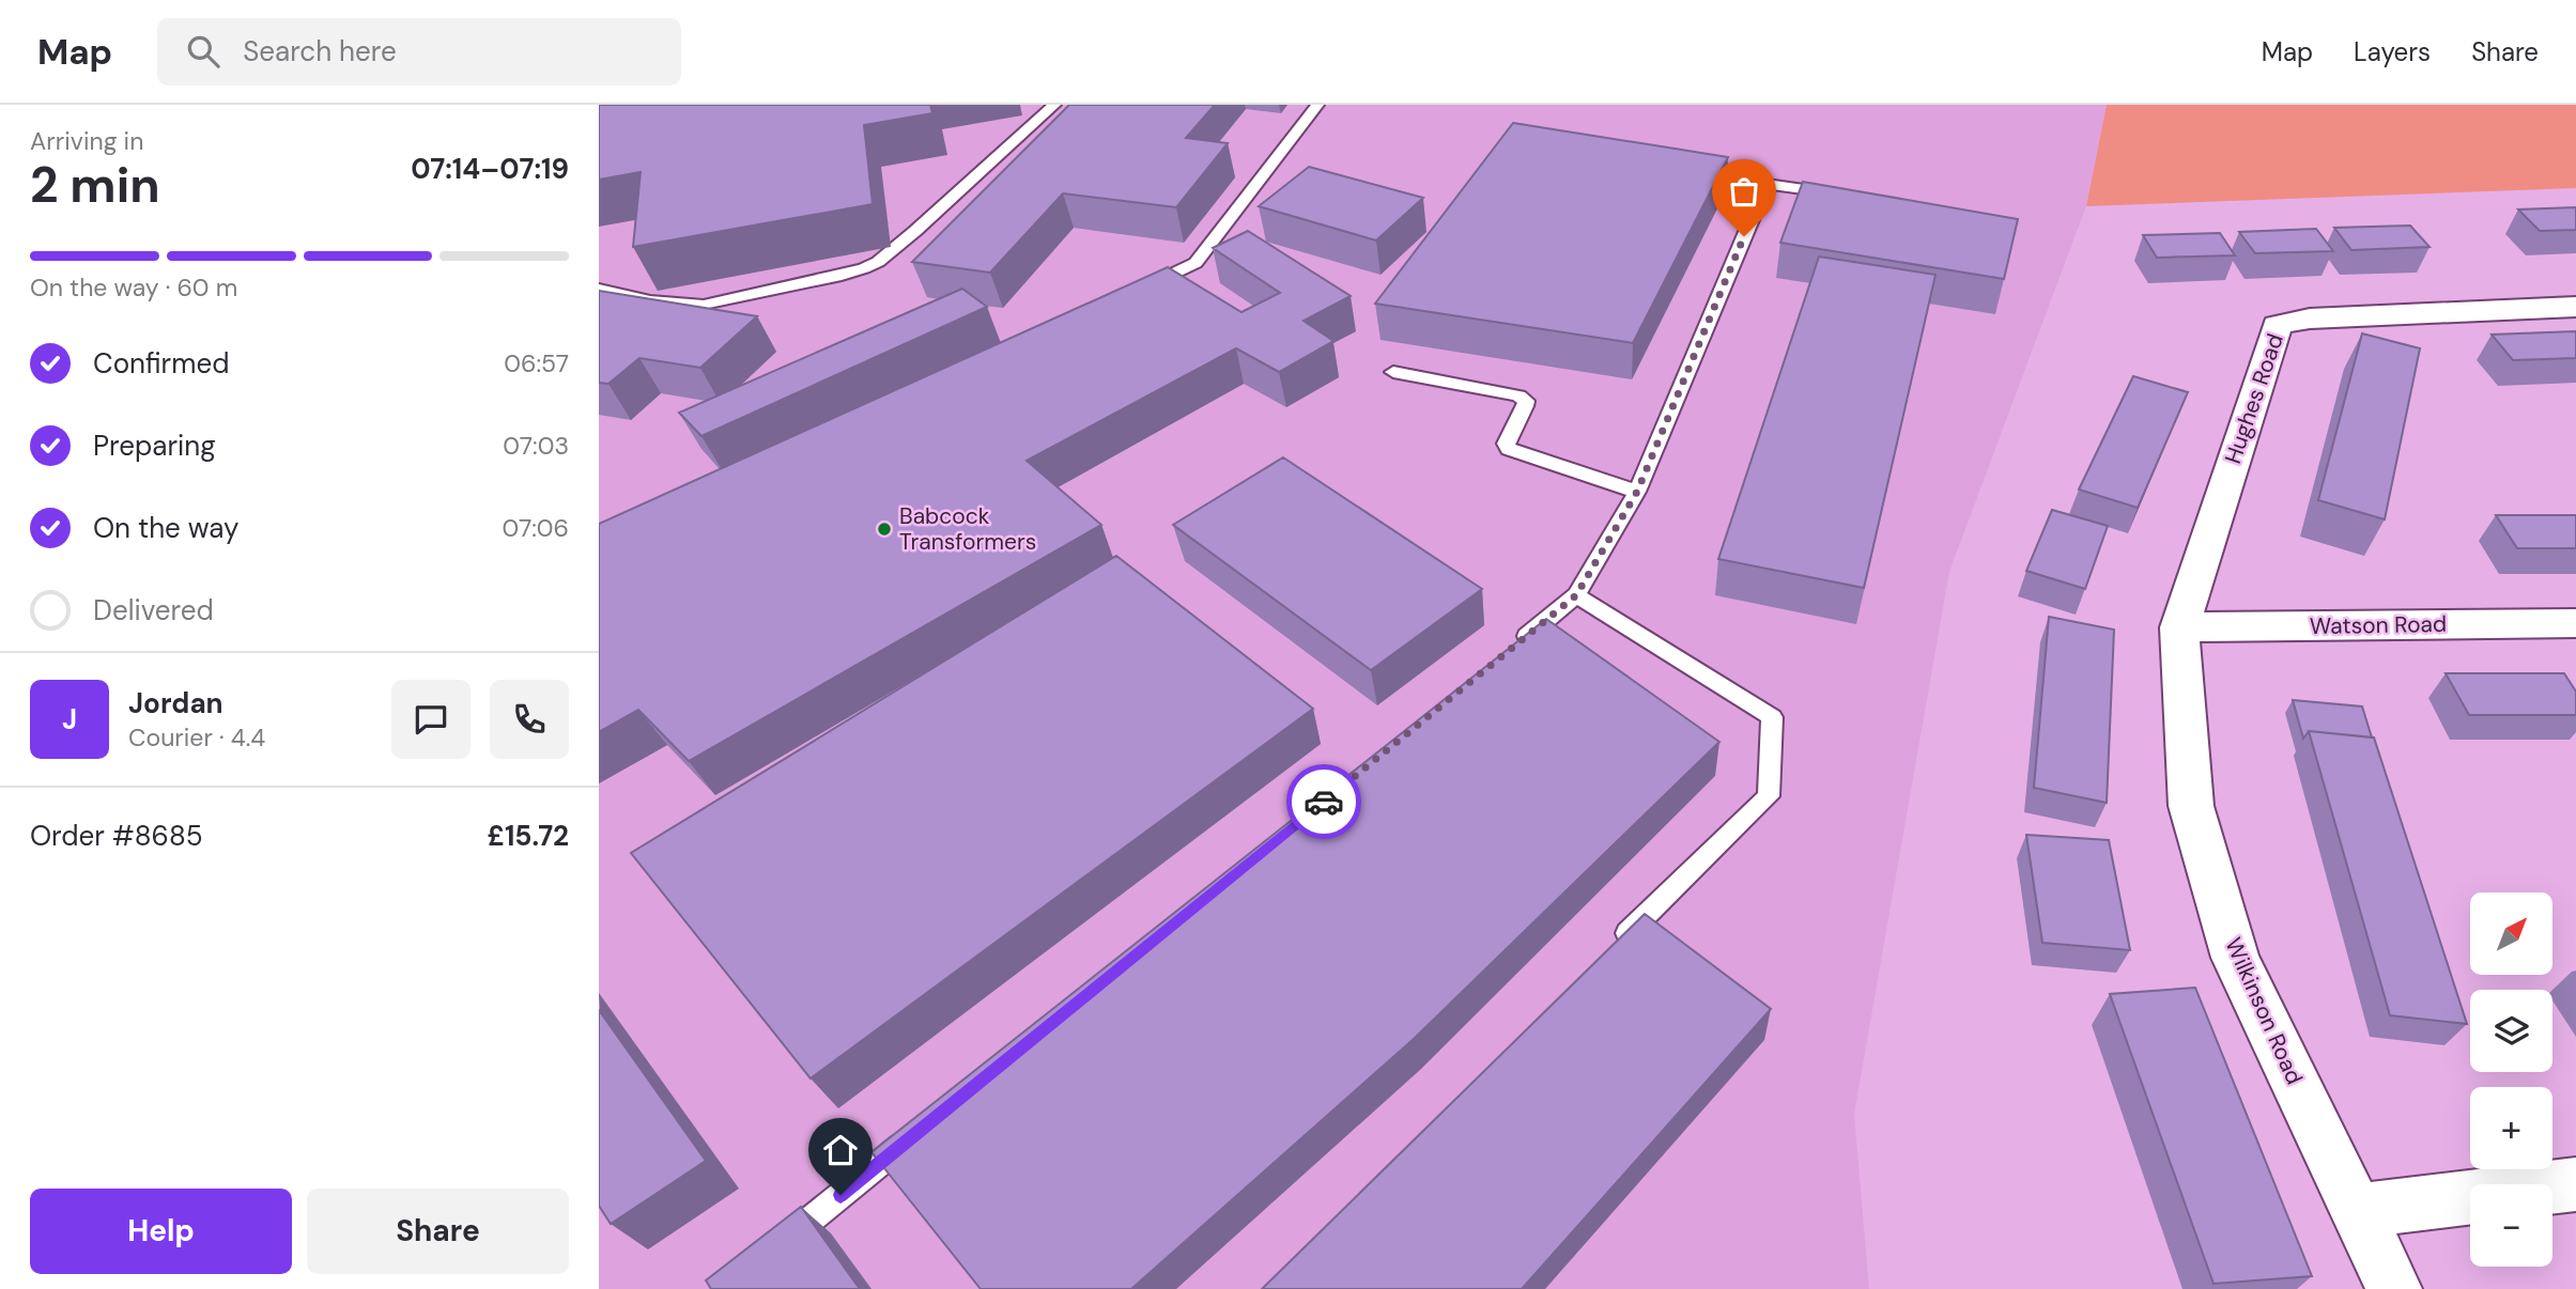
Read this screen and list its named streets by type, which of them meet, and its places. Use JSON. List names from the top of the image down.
{
  "streets": {
    "street": ["Hughes Road", "Watson Road", "Wilkinson Road"]
  },
  "crossings": [
    ["Hughes Road", "Watson Road"],
    ["Hughes Road", "Wilkinson Road"],
    ["Watson Road", "Wilkinson Road"]
  ],
  "places": ["Babcock Transformers"],
  "north": "top right",
  "page": {
    "header": "Map",
    "search": "Search here",
    "nav": ["Map", "Layers", "Share"],
    "heading": ["2 min", "Arriving in", "07:14–07:19"],
    "panel": [
      "Jordan",
      "Courier · 4.4",
      "Order #8685",
      "£15.72"
    ],
    "bar": "On the way · 60 m",
    "list": [
      ["Confirmed", "06:57"],
      ["Preparing", "07:03"],
      ["On the way", "07:06"],
      "Delivered"
    ],
    "round": "J",
    "map_buttons": ["+", "−"],
    "buttons": ["Help", "Share"]
  }
}
